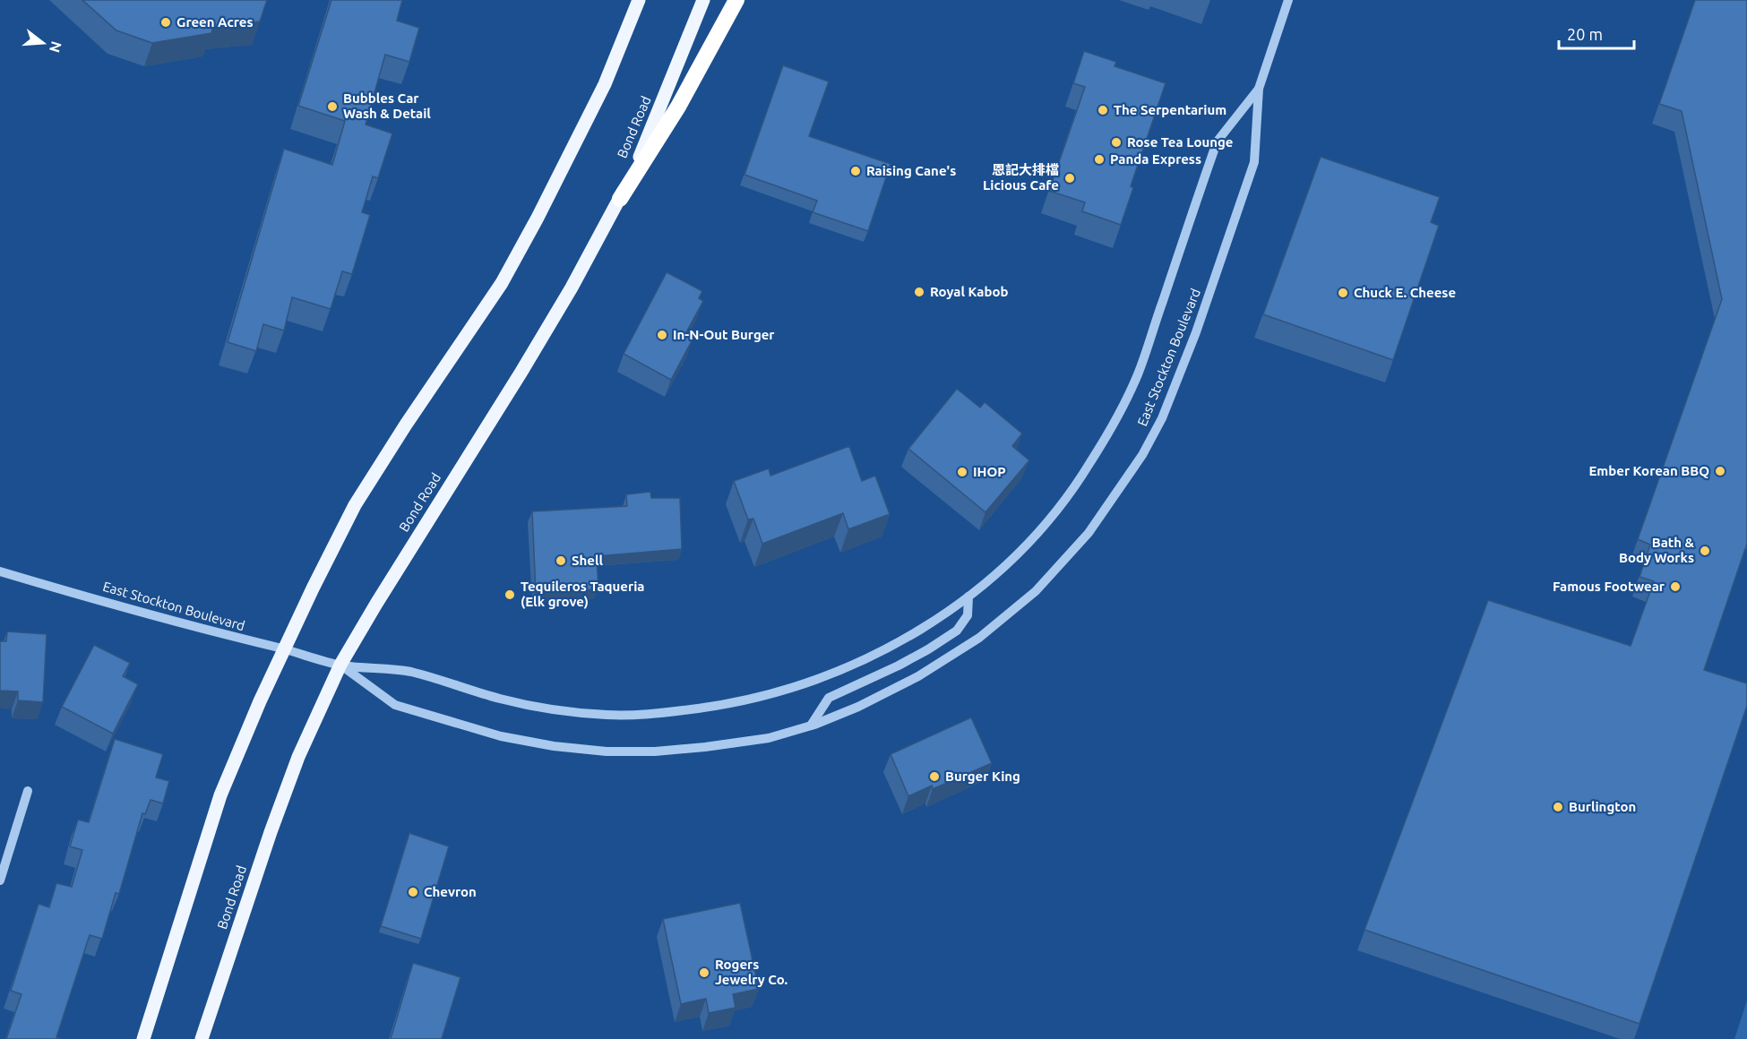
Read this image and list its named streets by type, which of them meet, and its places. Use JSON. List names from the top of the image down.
{
  "streets": {
    "main road": ["Bond Road"],
    "street": ["East Stockton Boulevard"]
  },
  "crossings": [
    ["Bond Road", "East Stockton Boulevard"]
  ],
  "places": [
    "Green Acres",
    "Bubbles Car Wash & Detail",
    "The Serpentarium",
    "Rose Tea Lounge",
    "Panda Express",
    "Raising Cane's",
    "恩記大排檔 Licious Cafe",
    "Royal Kabob",
    "Chuck E. Cheese",
    "In-N-Out Burger",
    "Ember Korean BBQ",
    "IHOP",
    "Bath & Body Works",
    "Shell",
    "Famous Footwear",
    "Tequileros Taqueria (Elk grove)",
    "Burger King",
    "Burlington",
    "Chevron",
    "Rogers Jewelry Co."
  ],
  "scale_bar": "20 m",
  "north": "right"
}
